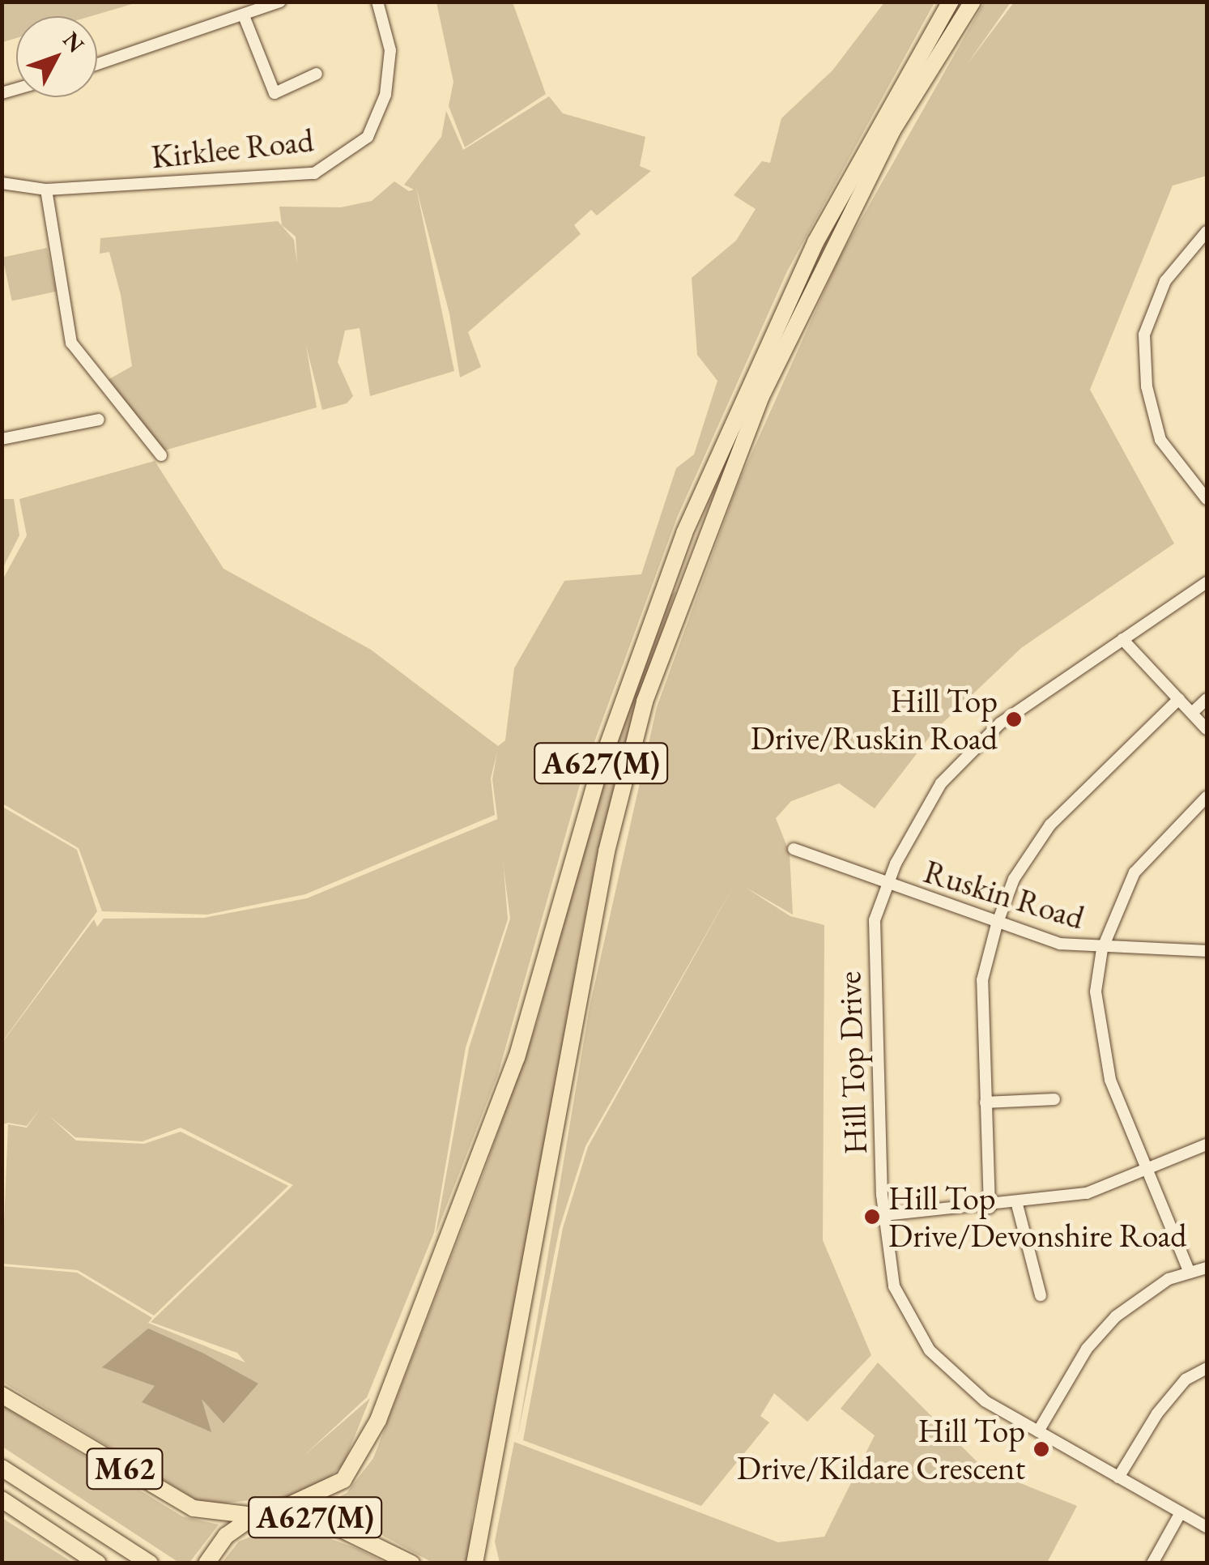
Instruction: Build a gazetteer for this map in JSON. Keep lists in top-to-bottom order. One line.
{"streets":{"highway":["A627(M)","M62"],"street":["Kirklee Road","Ruskin Road","Hill Top Drive"]},"crossings":[["A627(M)","M62"],["Ruskin Road","Hill Top Drive"]],"places":["Hill Top Drive/Ruskin Road","Hill Top Drive/Devonshire Road","Hill Top Drive/Kildare Crescent"],"north":"top right"}
